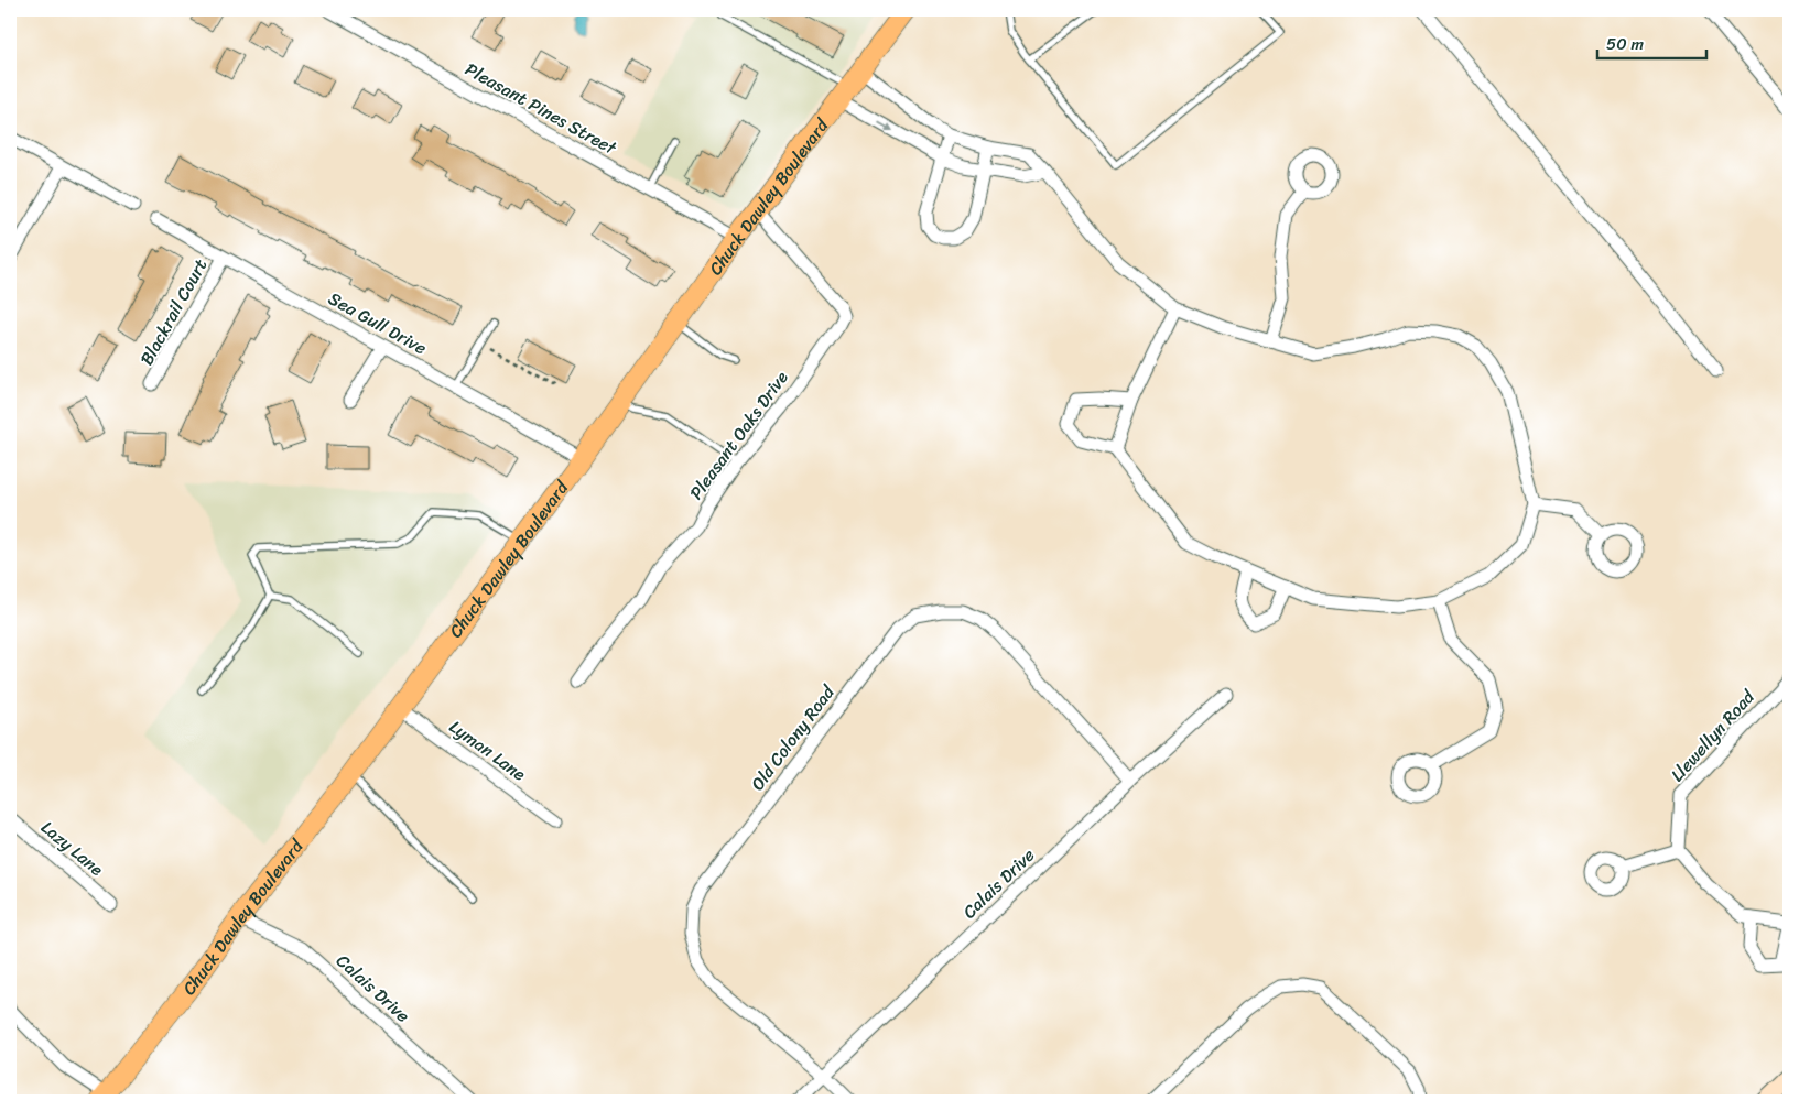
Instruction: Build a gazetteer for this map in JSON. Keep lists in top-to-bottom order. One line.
{"streets":{"main road":["Chuck Dawley Boulevard"],"street":["Pleasant Pines Street","Blackrail Court","Sea Gull Drive","Pleasant Oaks Drive","Llewellyn Road","Old Colony Road","Lyman Lane","Lazy Lane","Calais Drive"]},"crossings":[["Pleasant Pines Street","Chuck Dawley Boulevard"],["Chuck Dawley Boulevard","Sea Gull Drive"],["Chuck Dawley Boulevard","Pleasant Oaks Drive"],["Chuck Dawley Boulevard","Lyman Lane"],["Chuck Dawley Boulevard","Calais Drive"],["Blackrail Court","Sea Gull Drive"],["Old Colony Road","Calais Drive"]],"scale_bar":"50 m"}
